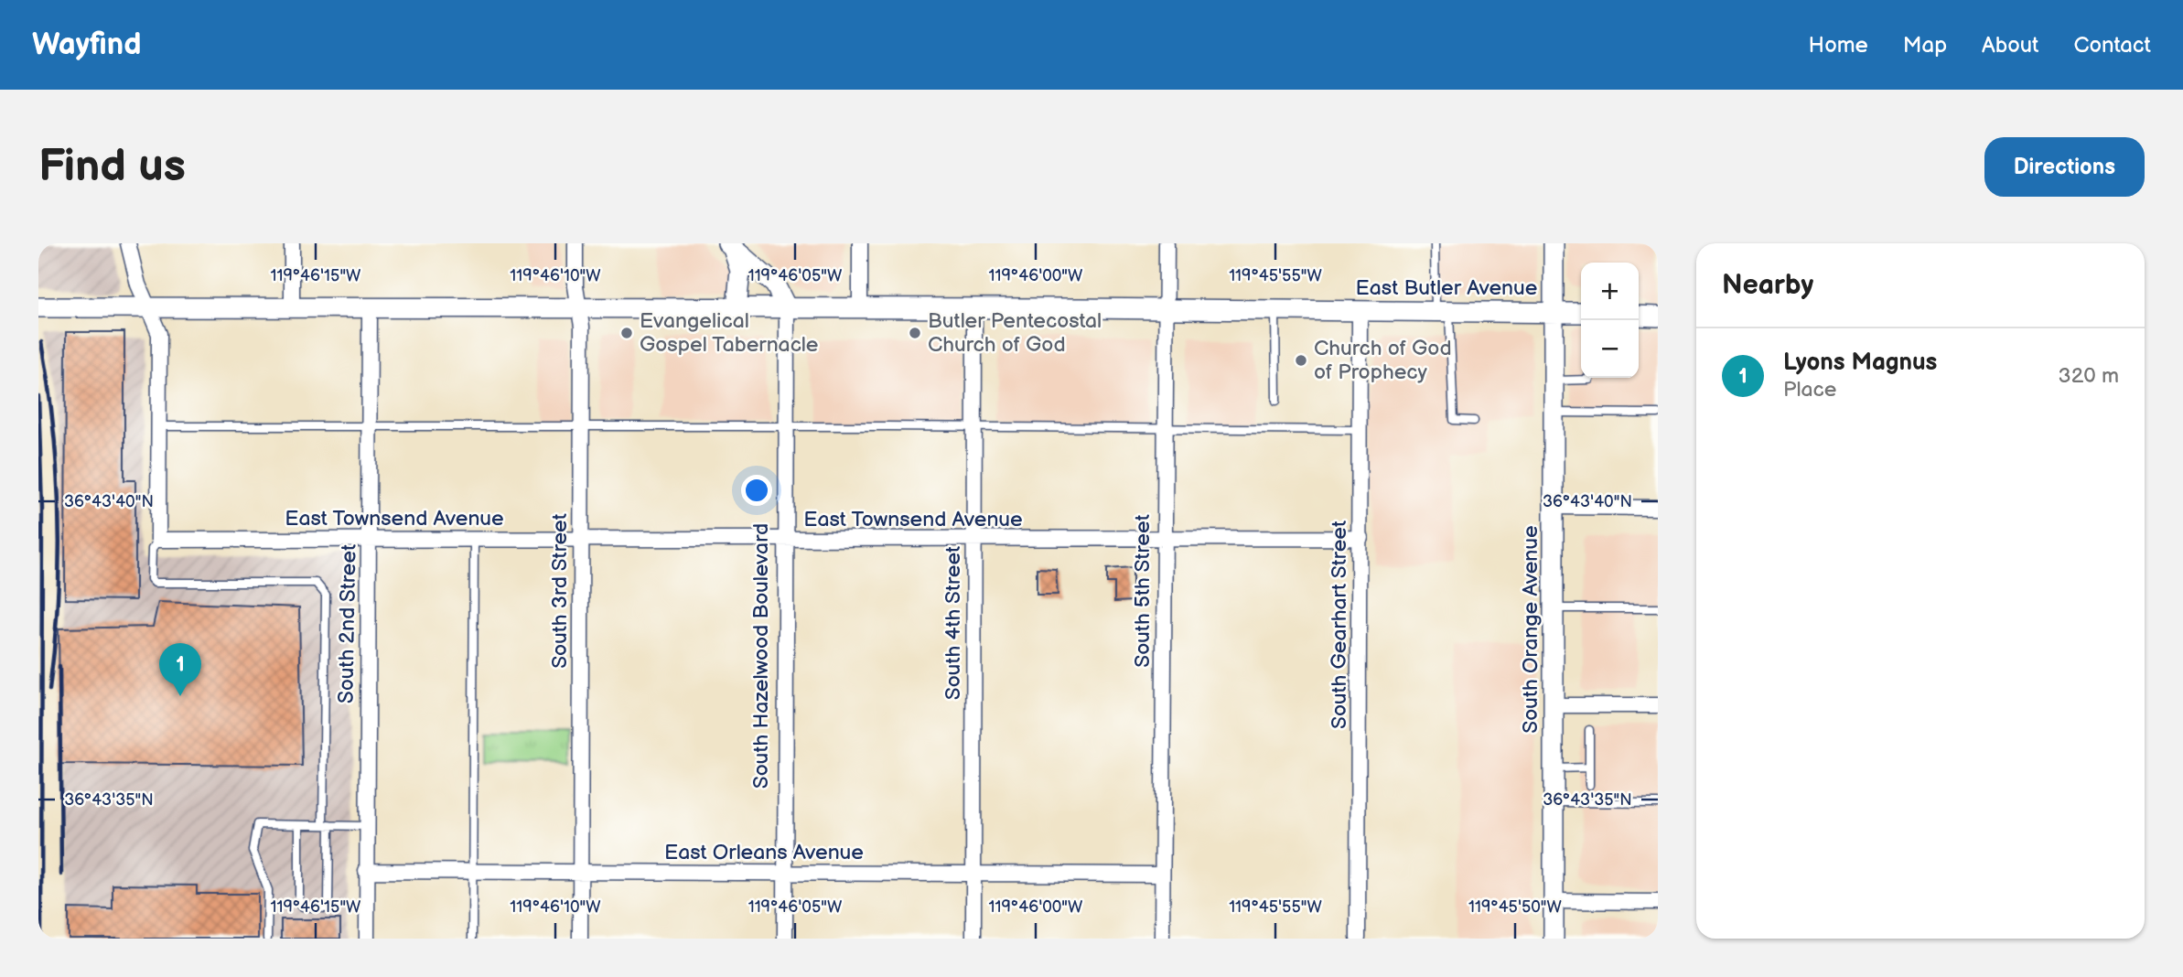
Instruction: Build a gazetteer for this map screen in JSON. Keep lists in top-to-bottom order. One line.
{"streets":{"street":["East Butler Avenue","East Townsend Avenue","South 3rd Street","South 5th Street","South 4th Street","South 2nd Street","South Gearhart Street","South Orange Avenue","South Hazelwood Boulevard","East Orleans Avenue"]},"crossings":[["East Butler Avenue","South 3rd Street"],["East Butler Avenue","South 5th Street"],["East Butler Avenue","South 4th Street"],["East Butler Avenue","South 2nd Street"],["East Butler Avenue","South Gearhart Street"],["East Butler Avenue","South Orange Avenue"],["East Butler Avenue","South Hazelwood Boulevard"],["East Townsend Avenue","South 3rd Street"],["East Townsend Avenue","South 5th Street"],["East Townsend Avenue","South 4th Street"],["East Townsend Avenue","South 2nd Street"],["East Townsend Avenue","South Gearhart Street"],["East Townsend Avenue","South Hazelwood Boulevard"],["South 3rd Street","East Orleans Avenue"],["South 5th Street","East Orleans Avenue"],["South 4th Street","East Orleans Avenue"],["South 2nd Street","East Orleans Avenue"],["South Hazelwood Boulevard","East Orleans Avenue"]],"places":["Evangelical Gospel Tabernacle","Butler Pentecostal Church of God","Church of God of Prophecy"],"page":{"header":"Wayfind","nav":["Home","Map","About","Contact"],"buttons":"Directions","title":"Find us","heading":"Nearby","map_buttons":["+","−"],"list":[{"mark":"1","name":"Lyons Magnus","note":"Place","value":"320 m"}],"pins":"1"},"coordinates":["119°46'15\"W","119°46'10\"W","119°46'05\"W","119°46'00\"W","119°45'55\"W","36°43'40\"N","36°43'35\"N","119°45'50\"W"]}
